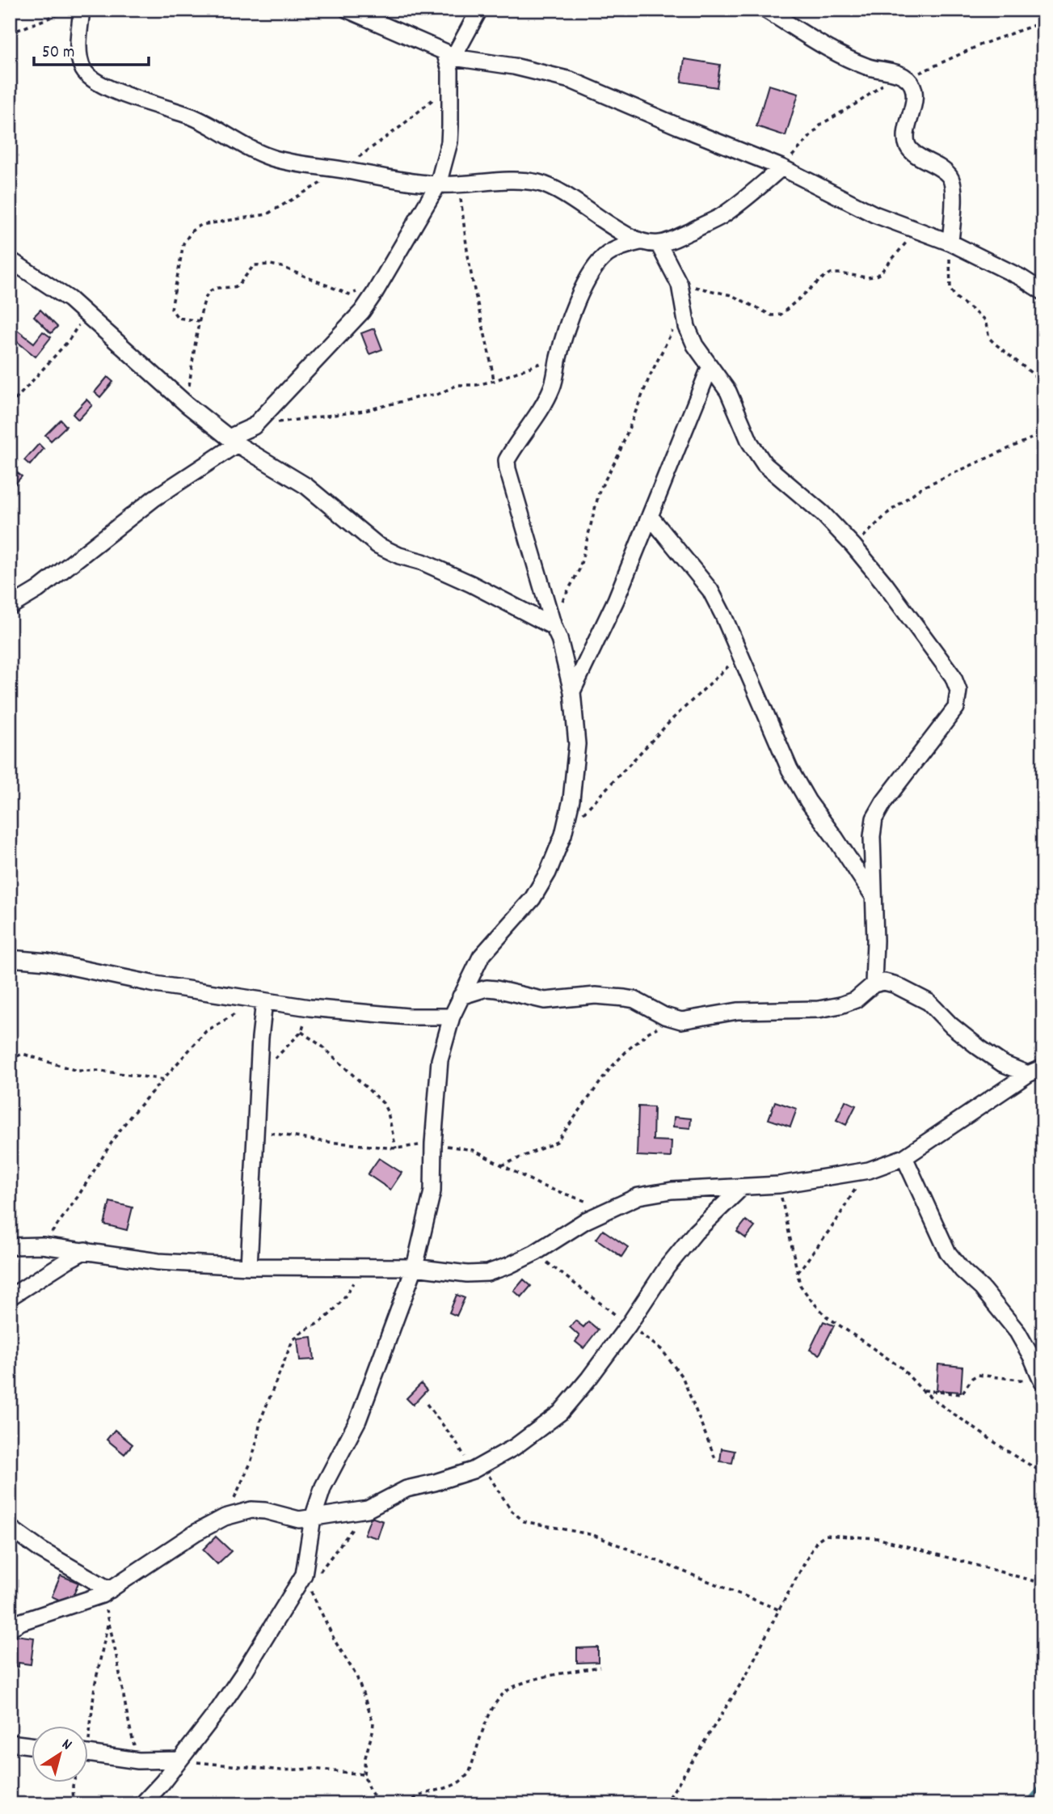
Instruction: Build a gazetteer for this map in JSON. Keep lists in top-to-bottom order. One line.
{"scale_bar":"50 m","north":"top right"}
